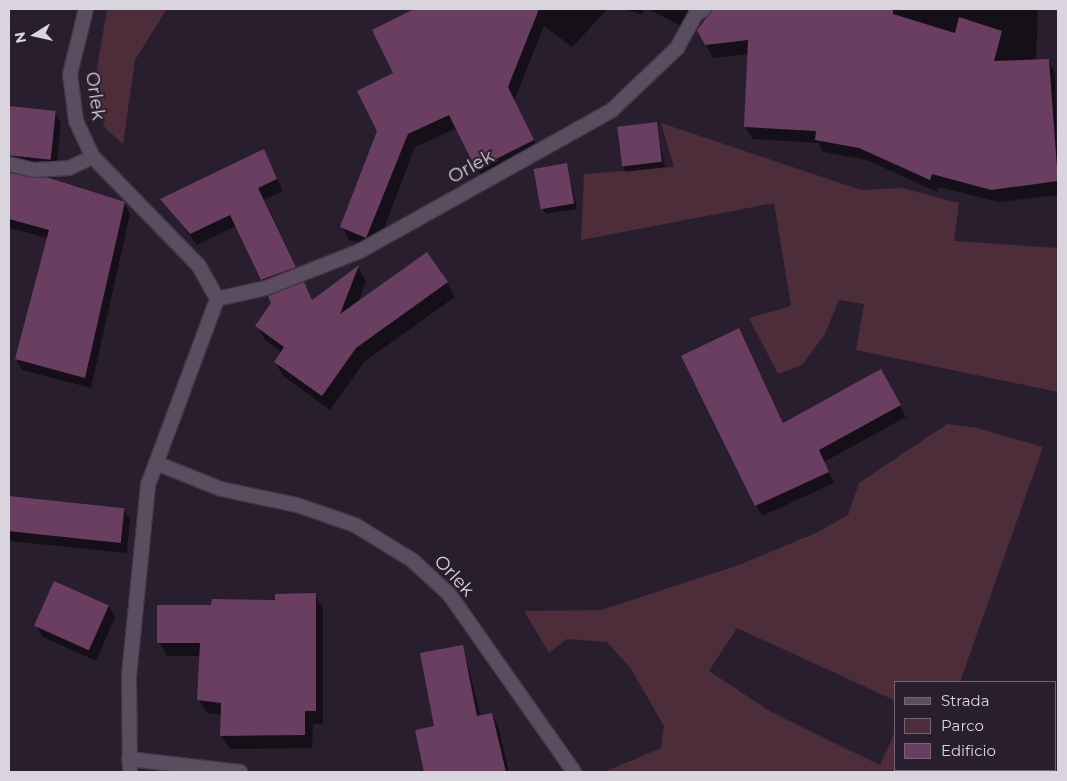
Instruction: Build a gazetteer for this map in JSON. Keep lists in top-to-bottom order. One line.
{"streets":{"street":["Orlek"]},"legend":["Strada","Parco","Edificio"],"north":"left"}
